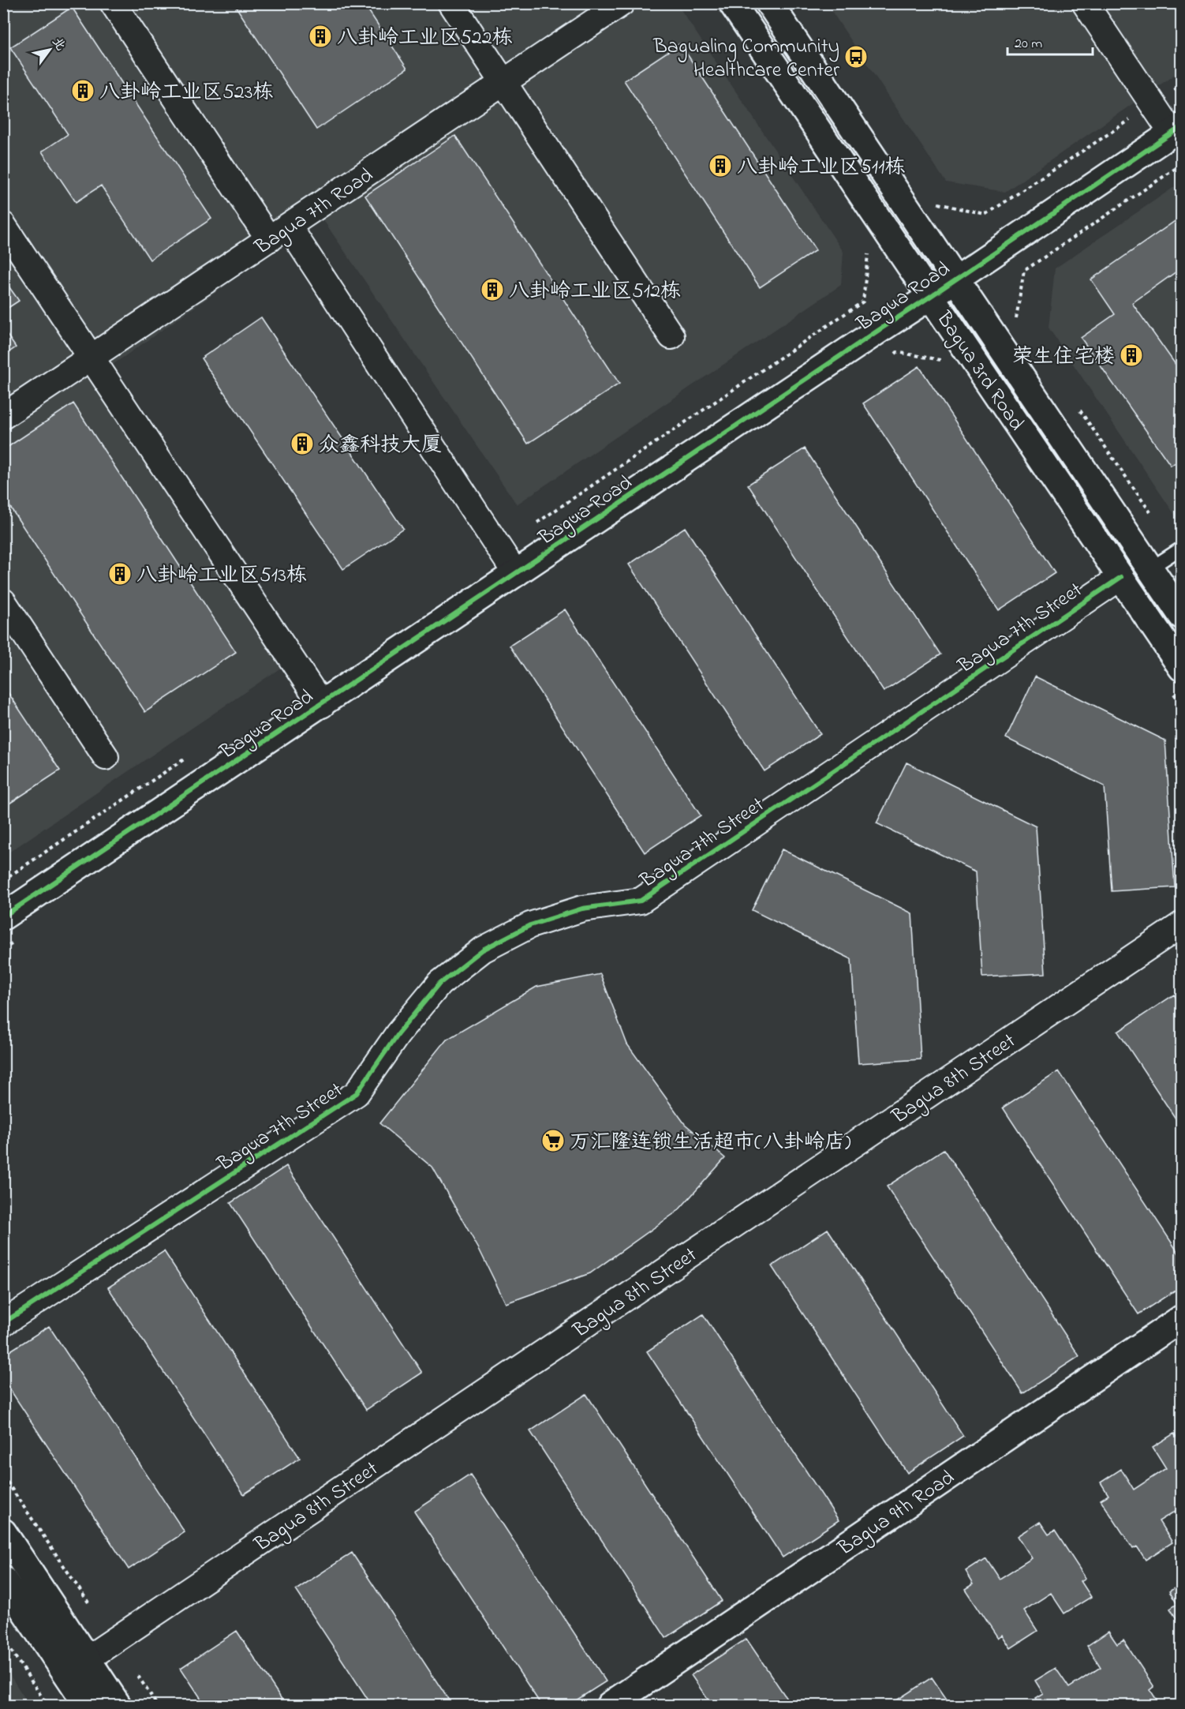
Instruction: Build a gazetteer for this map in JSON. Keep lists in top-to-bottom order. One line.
{"streets":{"street":["Bagua 7th Road","Bagua Road","Bagua 3rd Road","Bagua 7th Street","Bagua 8th Street","Bagua 9th Road"]},"crossings":[["Bagua Road","Bagua 3rd Road"],["Bagua 3rd Road","Bagua 7th Street"]],"places":{"building":["八卦岭工业区522栋","八卦岭工业区523栋","八卦岭工业区511栋","八卦岭工业区512栋","荣生住宅楼","众鑫科技大厦","八卦岭工业区513栋"],"bus stop":["Bagualing Community Healthcare Center"],"supermarket":["万汇隆连锁生活超市(八卦岭店)"]},"scale_bar":"20 m","north":"top right"}
